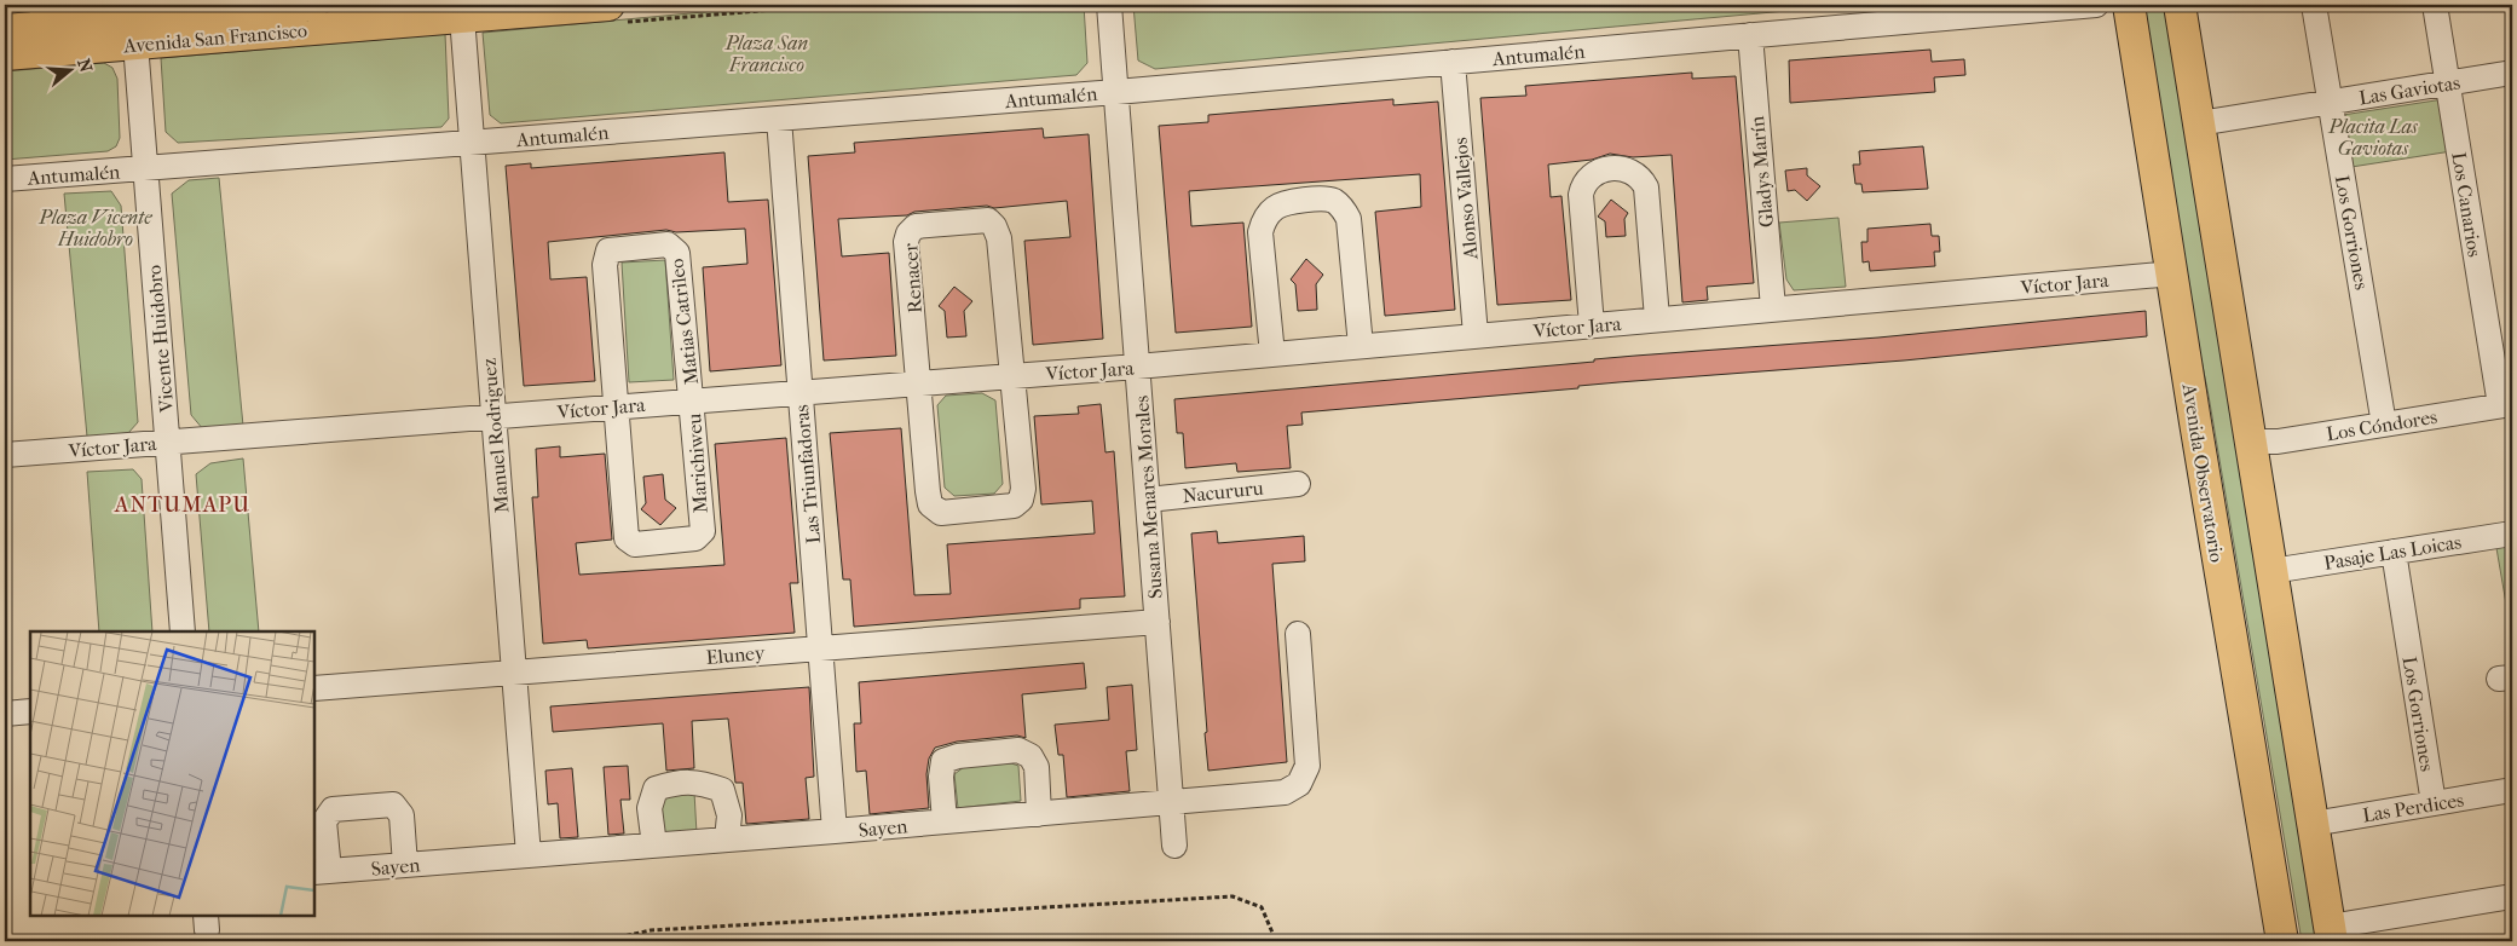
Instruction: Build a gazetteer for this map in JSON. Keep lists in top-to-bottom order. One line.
{"streets":{"main road":["Avenida San Francisco","Avenida Observatorio"],"street":["Antumalén","Las Gaviotas","Gladys Marín","Alonso Vallejos","Los Canarios","Los Gorriones","Renacer","Víctor Jara","Matias Catrileo","Vicente Huidobro","Los Cóndores","Manuel Rodriguez","Marichiweu","Las Triunfadoras","Nacururu","Susana Menares Morales","Pasaje Las Loicas","Eluney","Las Perdices","Sayen"]},"crossings":[["Avenida San Francisco","Vicente Huidobro"],["Avenida San Francisco","Manuel Rodriguez"],["Antumalén","Gladys Marín"],["Antumalén","Alonso Vallejos"],["Antumalén","Vicente Huidobro"],["Antumalén","Manuel Rodriguez"],["Antumalén","Las Triunfadoras"],["Antumalén","Susana Menares Morales"],["Las Gaviotas","Los Canarios"],["Las Gaviotas","Los Gorriones"],["Gladys Marín","Víctor Jara"],["Alonso Vallejos","Víctor Jara"],["Los Canarios","Los Cóndores"],["Los Gorriones","Los Cóndores"],["Los Gorriones","Pasaje Las Loicas"],["Los Gorriones","Las Perdices"],["Renacer","Víctor Jara"],["Víctor Jara","Matias Catrileo"],["Víctor Jara","Vicente Huidobro"],["Víctor Jara","Manuel Rodriguez"],["Víctor Jara","Marichiweu"],["Víctor Jara","Avenida Observatorio"],["Víctor Jara","Las Triunfadoras"],["Víctor Jara","Susana Menares Morales"],["Matias Catrileo","Marichiweu"],["Manuel Rodriguez","Eluney"],["Manuel Rodriguez","Sayen"],["Las Triunfadoras","Eluney"],["Las Triunfadoras","Sayen"],["Nacururu","Susana Menares Morales"],["Susana Menares Morales","Eluney"],["Susana Menares Morales","Sayen"]],"districts":["ANTUMAPU"],"parks":["Plaza San Francisco","Placita Las Gaviotas","Plaza Vicente Huidobro"],"north":"right"}
